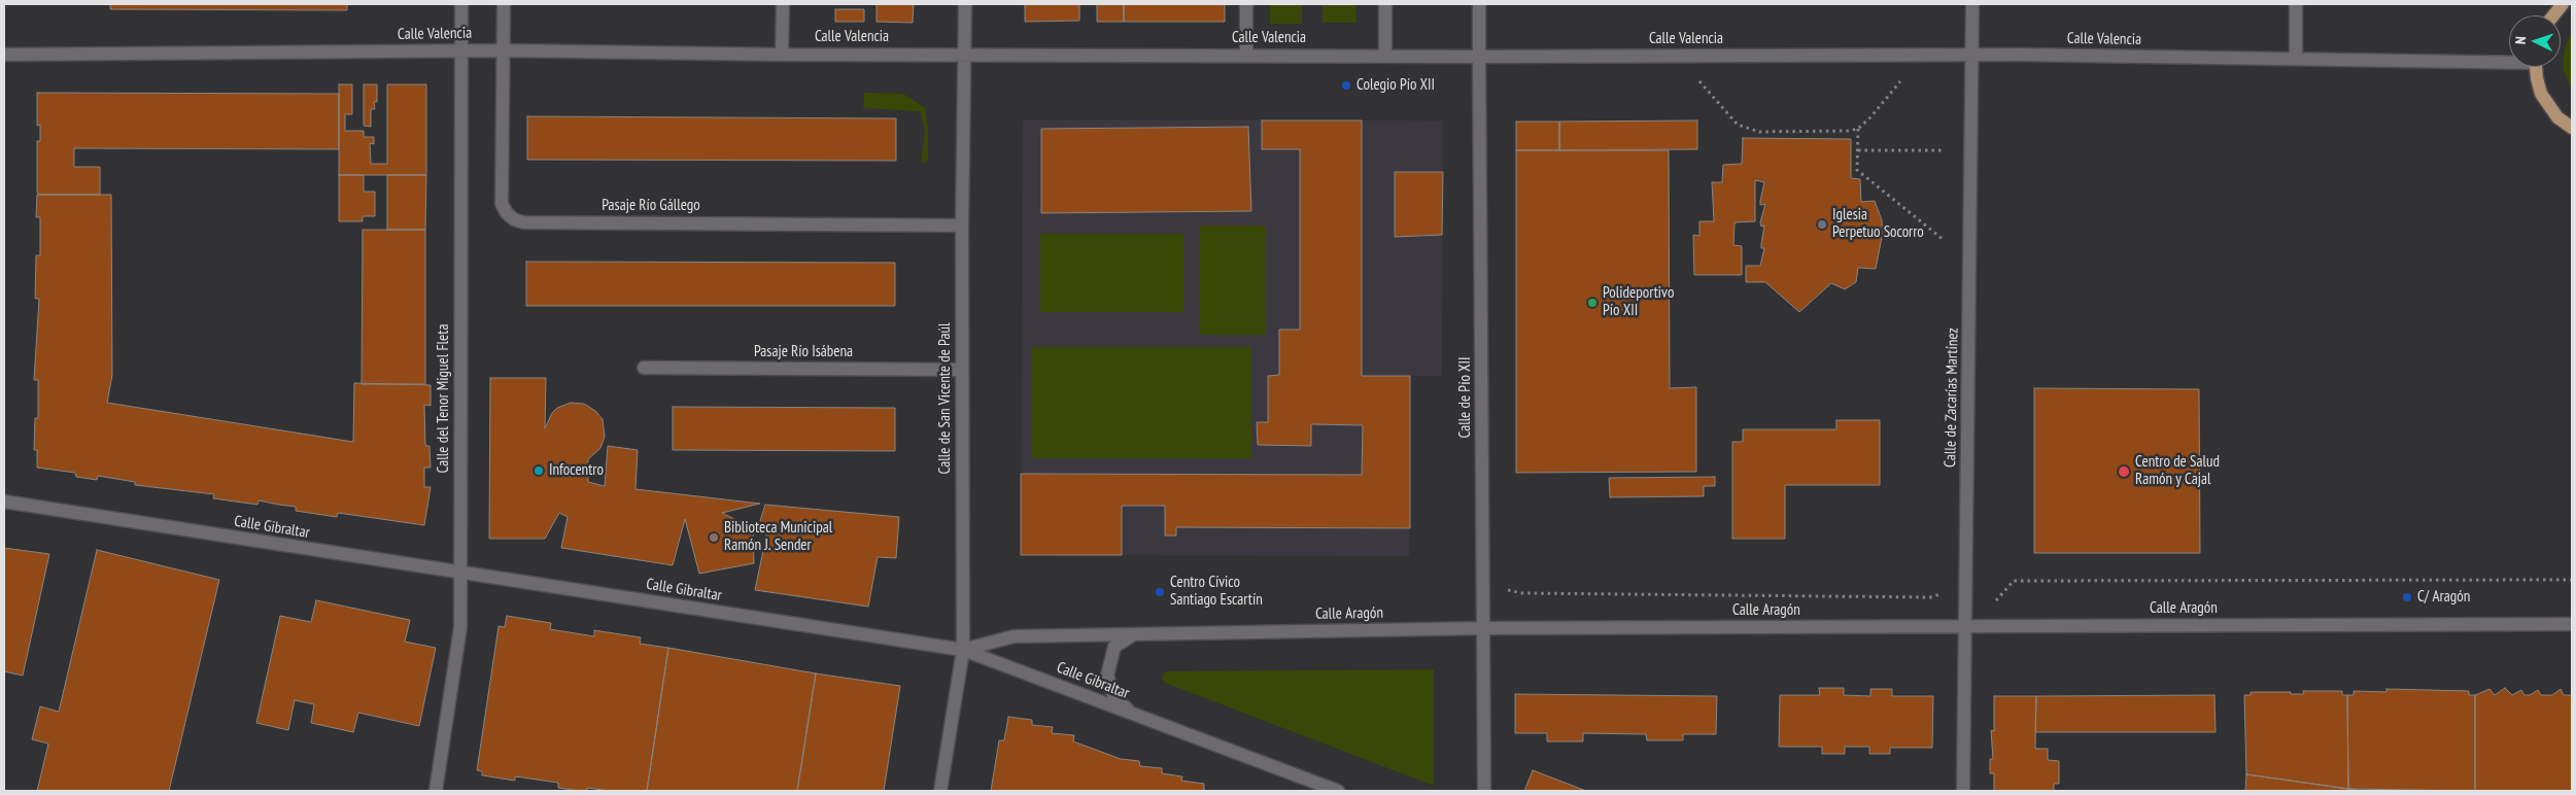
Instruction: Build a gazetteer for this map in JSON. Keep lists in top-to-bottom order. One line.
{"streets":{"street":["Calle Valencia","Pasaje Río Gállego","Pasaje Río Isábena","Calle de Pío XII","Calle de Zacarías Martínez","Calle del Tenor Miguel Fleta","Calle de San Vicente de Paúl","Calle Gibraltar","Calle Aragón"]},"crossings":[["Calle Valencia","Pasaje Río Gállego"],["Calle Valencia","Calle de Pío XII"],["Calle Valencia","Calle de Zacarías Martínez"],["Calle Valencia","Calle del Tenor Miguel Fleta"],["Calle Valencia","Calle de San Vicente de Paúl"],["Pasaje Río Gállego","Calle de San Vicente de Paúl"],["Pasaje Río Isábena","Calle de San Vicente de Paúl"],["Calle de Pío XII","Calle Aragón"],["Calle de Zacarías Martínez","Calle Aragón"],["Calle del Tenor Miguel Fleta","Calle Gibraltar"],["Calle de San Vicente de Paúl","Calle Gibraltar"],["Calle de San Vicente de Paúl","Calle Aragón"],["Calle Gibraltar","Calle Aragón"]],"places":["Colegio Pío XII","Iglesia Perpetuo Socorro","Polideportivo Pío XII","Infocentro","Centro de Salud Ramón y Cajal","Biblioteca Municipal Ramón J. Sender","Centro Cívico Santiago Escartín","C/ Aragón"],"north":"left"}
